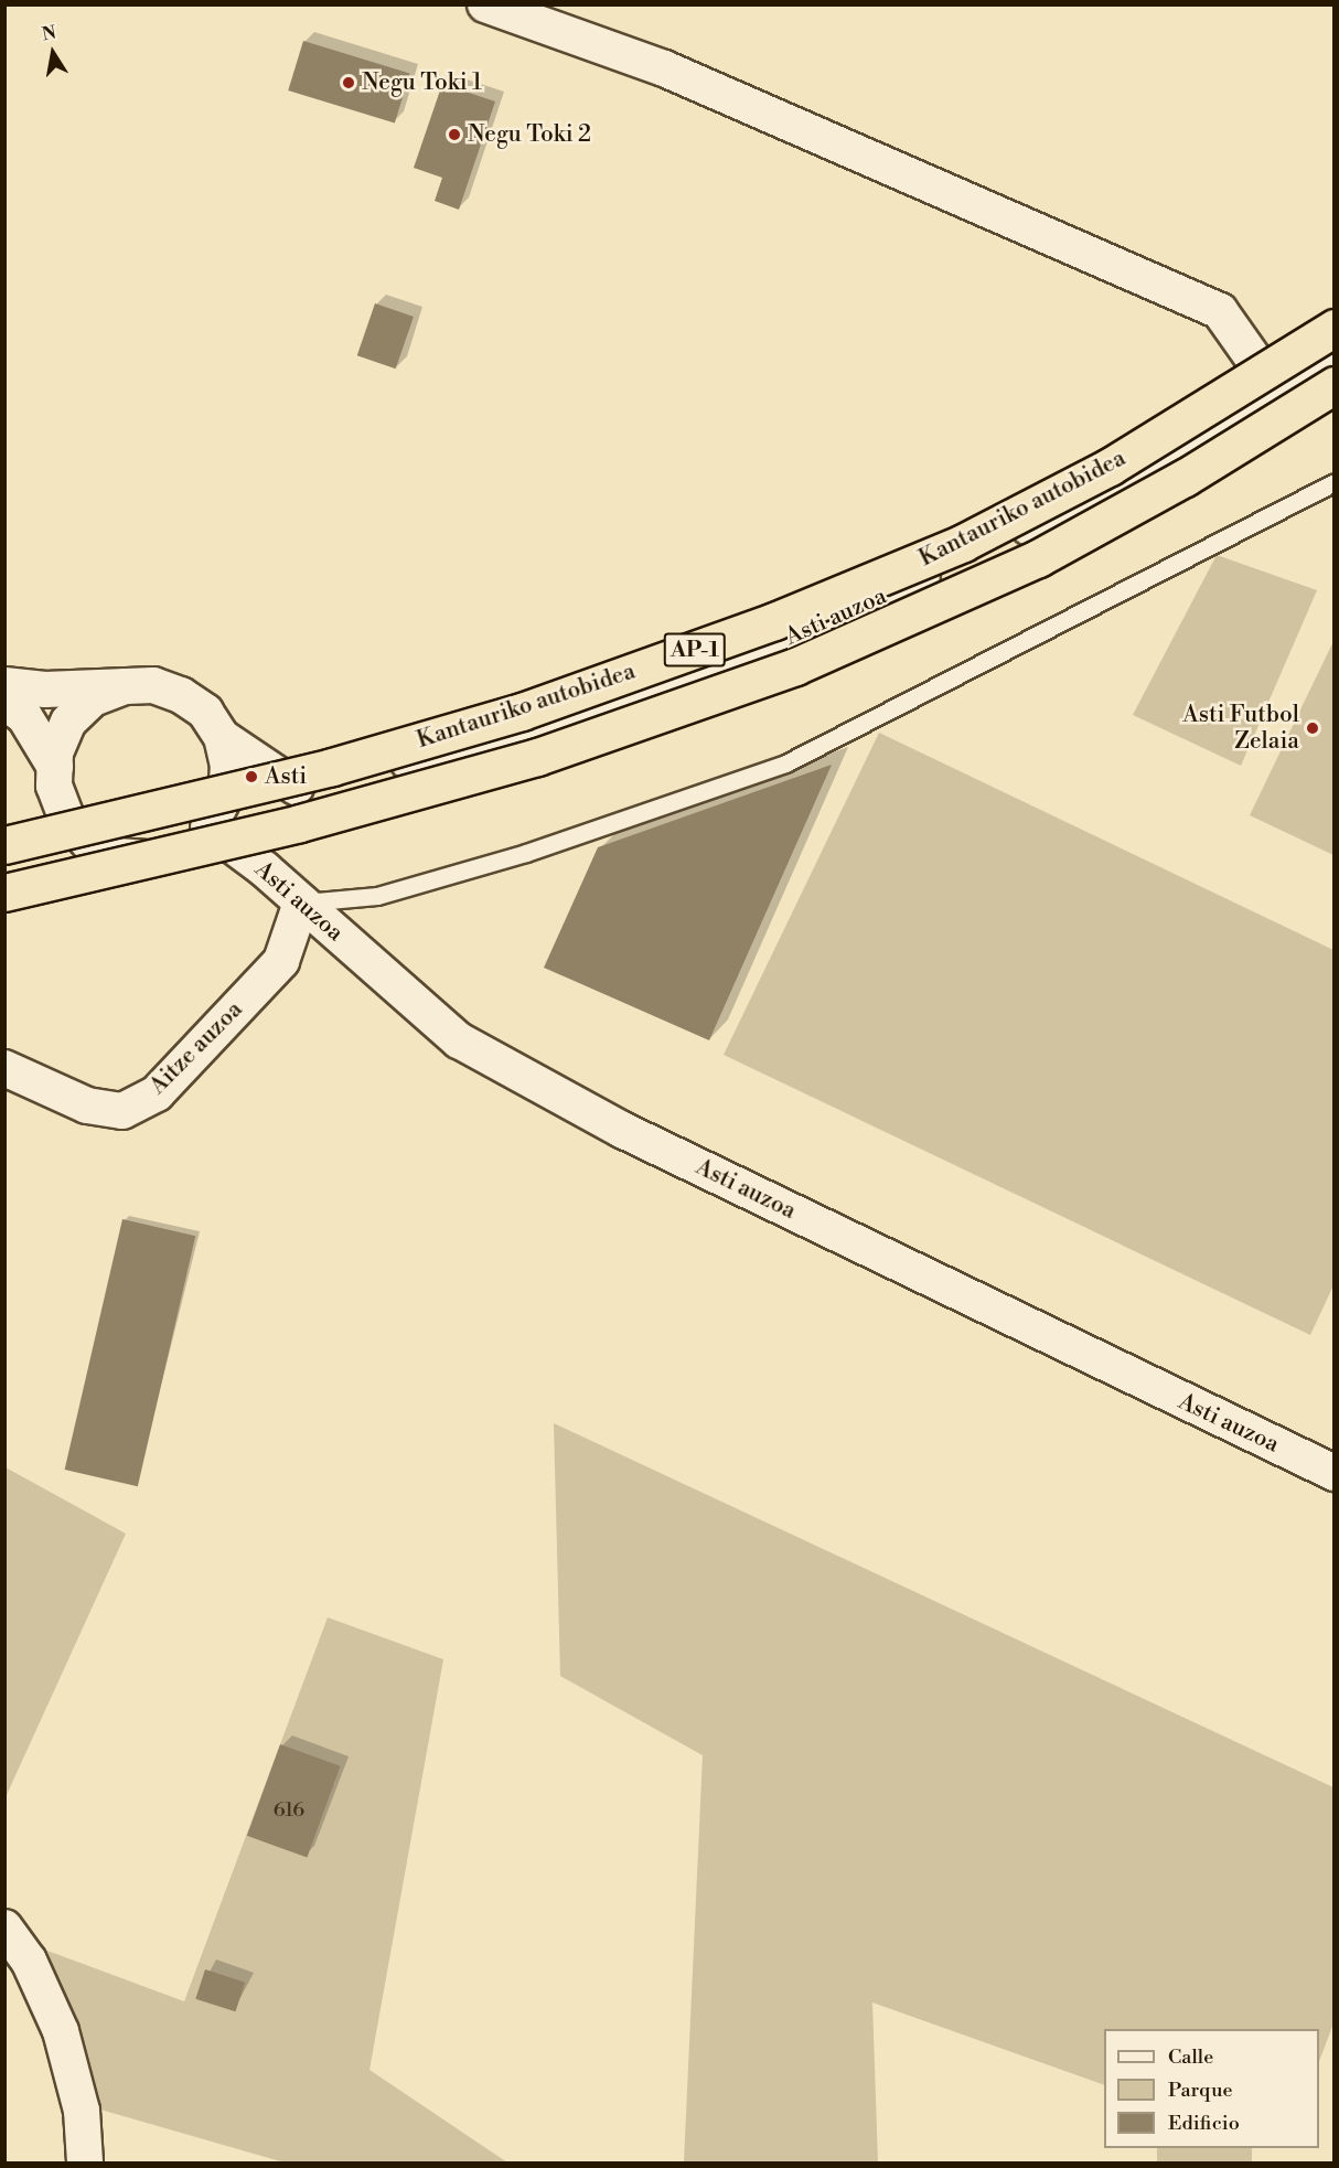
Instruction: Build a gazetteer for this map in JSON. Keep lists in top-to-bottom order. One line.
{"streets":{"highway":["Kantauriko autobidea","AP-1"],"street":["Asti auzoa","Aitze auzoa"]},"crossings":[["Asti auzoa","Aitze auzoa"]],"places":["Negu Toki 1","Negu Toki 2","Asti Futbol Zelaia","Asti"],"house_numbers":["616"],"legend":["Calle","Parque","Edificio"],"north":"top"}
